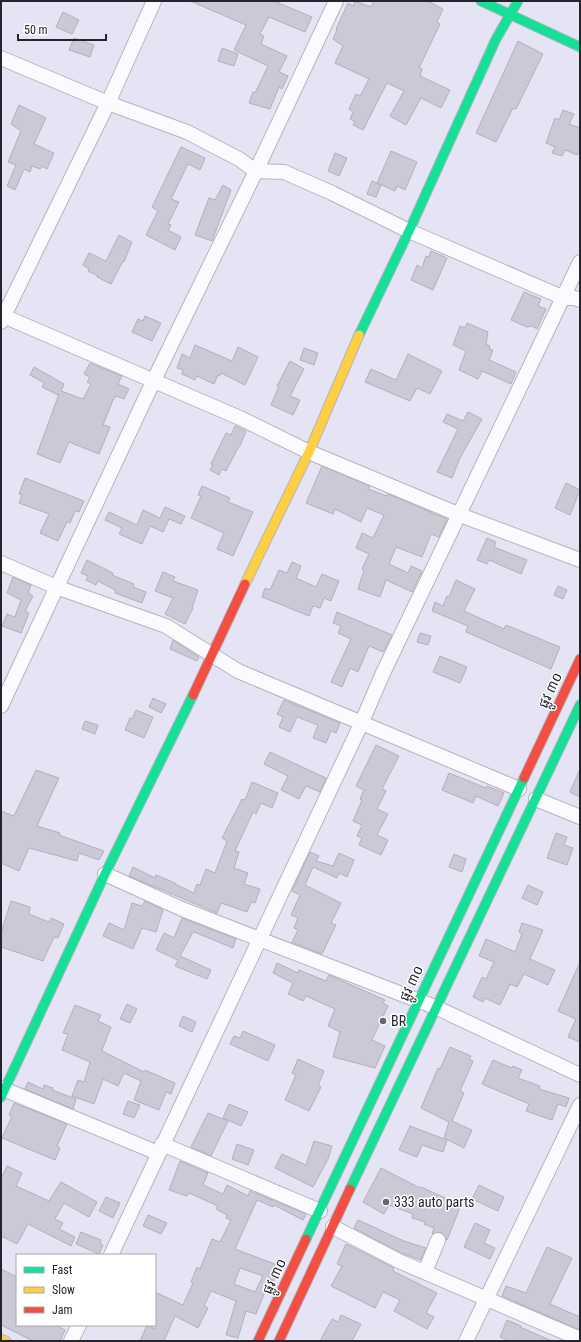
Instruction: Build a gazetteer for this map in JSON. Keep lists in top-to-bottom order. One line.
{"streets":{"street":["ផ្លូវ ៣០"]},"places":["BR","333 auto parts"],"legend":["Fast","Slow","Jam"],"scale_bar":"50 m"}
